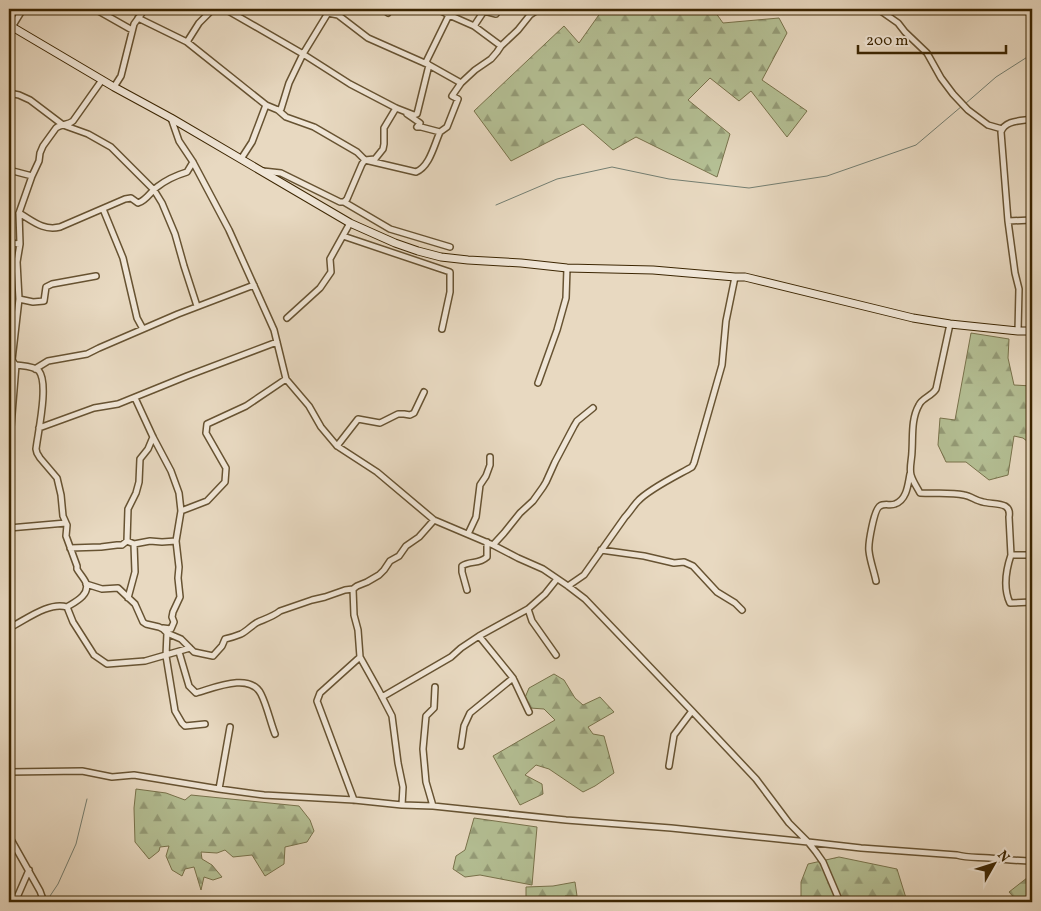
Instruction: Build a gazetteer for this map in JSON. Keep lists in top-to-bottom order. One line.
{"scale_bar":"200 m","north":"top right"}
